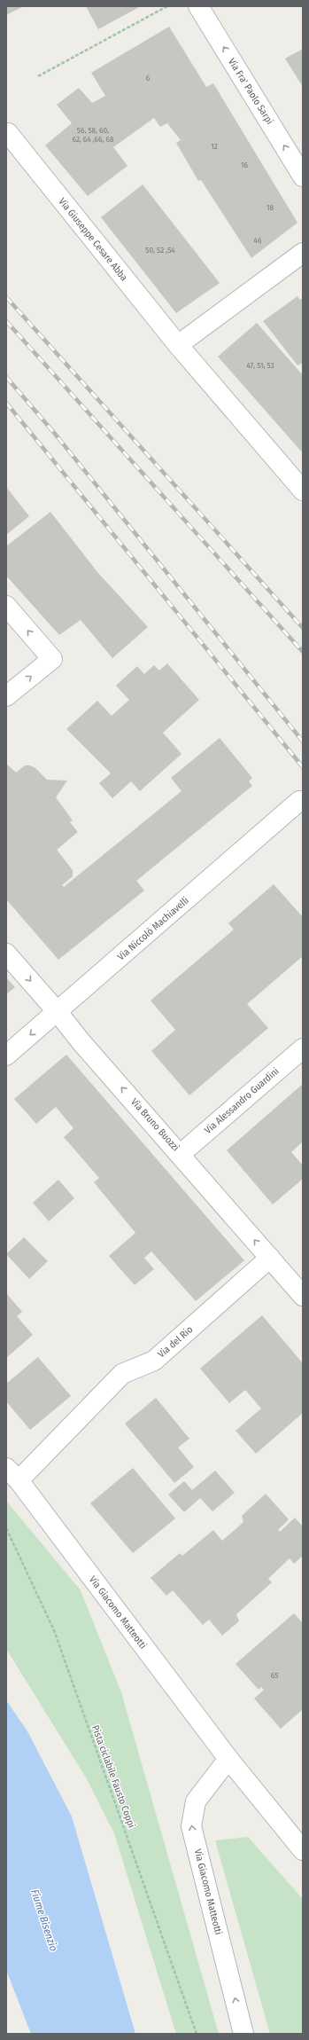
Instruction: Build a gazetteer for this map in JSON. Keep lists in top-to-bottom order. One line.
{"streets":{"street":["Via Fra' Paolo Sarpi","Via Giuseppe Cesare Abba","Via Niccolò Machiavelli","Via Alessandro Guardini","Via Bruno Buozzi","Via del Rio","Via Giacomo Matteotti"],"path":["Pista ciclabile Fausto Coppi"]},"crossings":[["Via Niccolò Machiavelli","Via Bruno Buozzi"],["Via Alessandro Guardini","Via Bruno Buozzi"],["Via Bruno Buozzi","Via del Rio"],["Via del Rio","Via Giacomo Matteotti"]],"one_way":["Via Fra' Paolo Sarpi","Via Giacomo Matteotti"],"water":["Fiume Bisenzio"],"house_numbers":["6","56, 58, 60, 62, 64 ,66, 68","12","16","18","46","50, 52 ,54","47, 51, 53","65"]}
